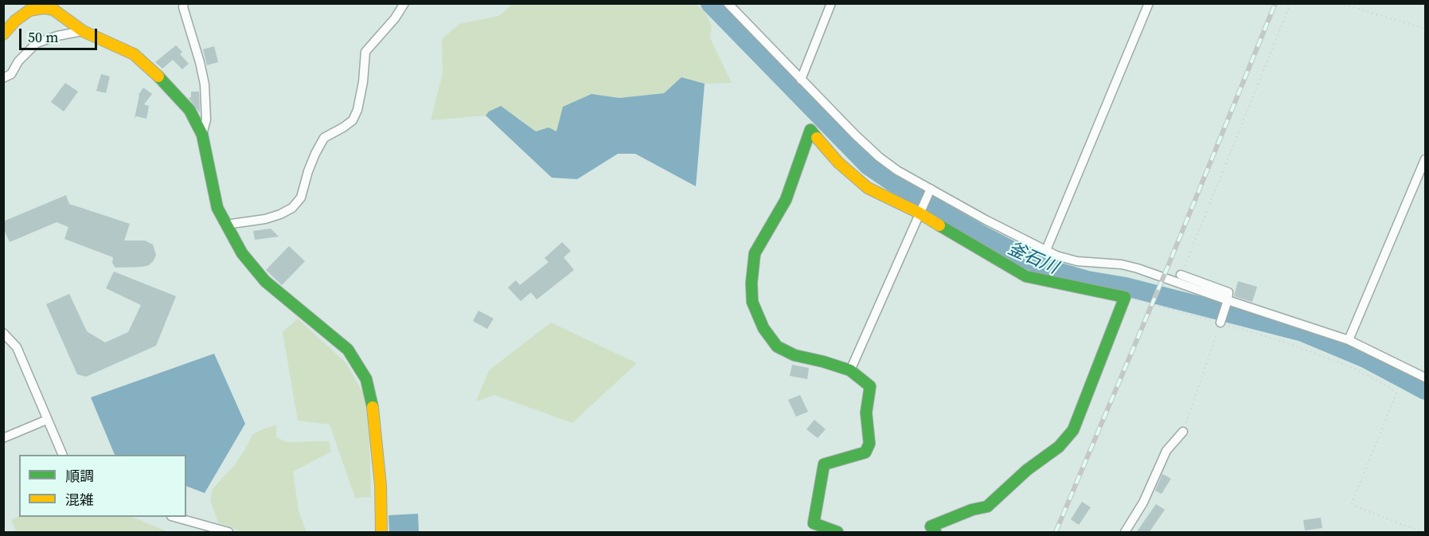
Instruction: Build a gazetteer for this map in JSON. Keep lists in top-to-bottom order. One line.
{"water":["釜石川"],"legend":["順調","混雑"],"scale_bar":"50 m"}
